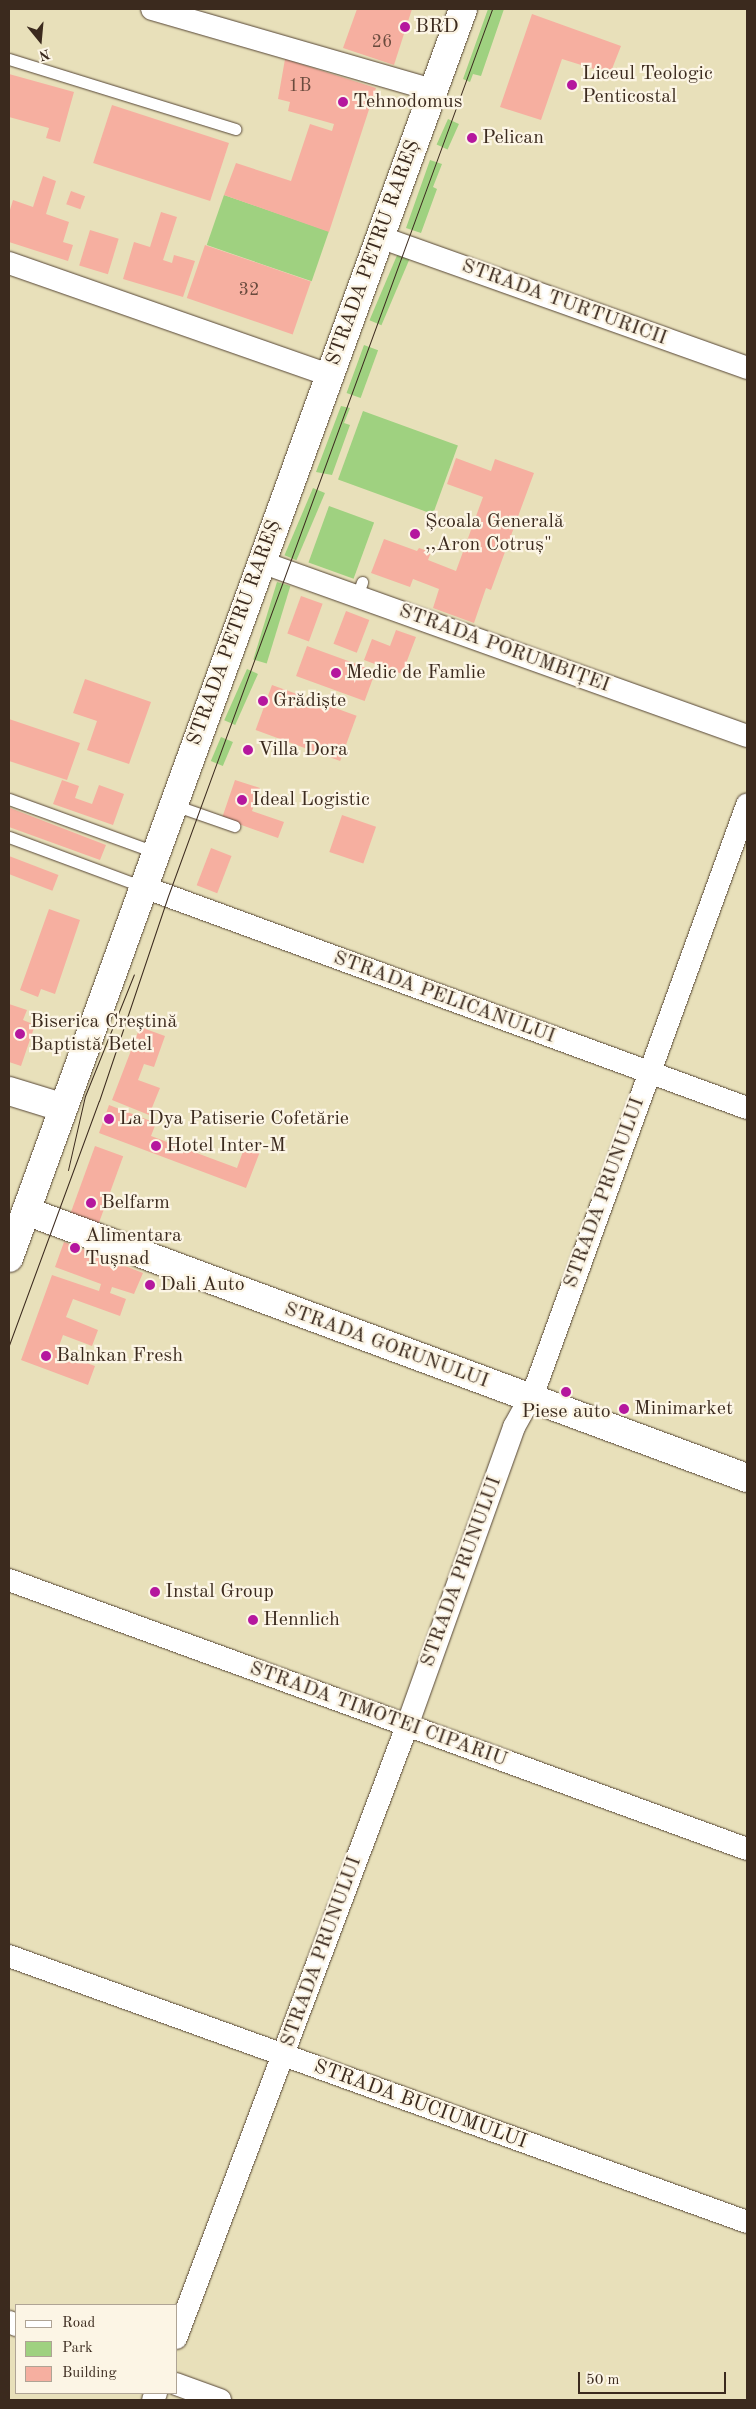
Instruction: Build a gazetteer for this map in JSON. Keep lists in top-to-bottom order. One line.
{"streets":{"main road":["STRADA PETRU RAREȘ","STRADA GORUNULUI"],"street":["STRADA TURTURICII","STRADA PORUMBIȚEI","STRADA PELICANULUI","STRADA PRUNULUI","STRADA TIMOTEI CIPARIU","STRADA BUCIUMULUI"]},"crossings":[["STRADA PETRU RAREȘ","STRADA TURTURICII"],["STRADA PETRU RAREȘ","STRADA PORUMBIȚEI"],["STRADA PETRU RAREȘ","STRADA PELICANULUI"],["STRADA PETRU RAREȘ","STRADA GORUNULUI"],["STRADA PELICANULUI","STRADA PRUNULUI"],["STRADA PRUNULUI","STRADA GORUNULUI"],["STRADA PRUNULUI","STRADA TIMOTEI CIPARIU"],["STRADA PRUNULUI","STRADA BUCIUMULUI"]],"places":["BRD","Liceul Teologic Penticostal","Tehnodomus","Pelican","Școala Generală ,,Aron Cotruș\"","Medic de Famlie","Grădiște","Villa Dora","Ideal Logistic","Biserica Creștină Baptistă Betel","La Dya Patiserie Cofetărie","Hotel Inter-M","Belfarm","Alimentara Tușnad","Dali Auto","Balnkan Fresh","Piese auto","Minimarket","Instal Group","Hennlich"],"house_numbers":["26","1B","32"],"legend":["Road","Park","Building"],"scale_bar":"50 m","north":"bottom"}
